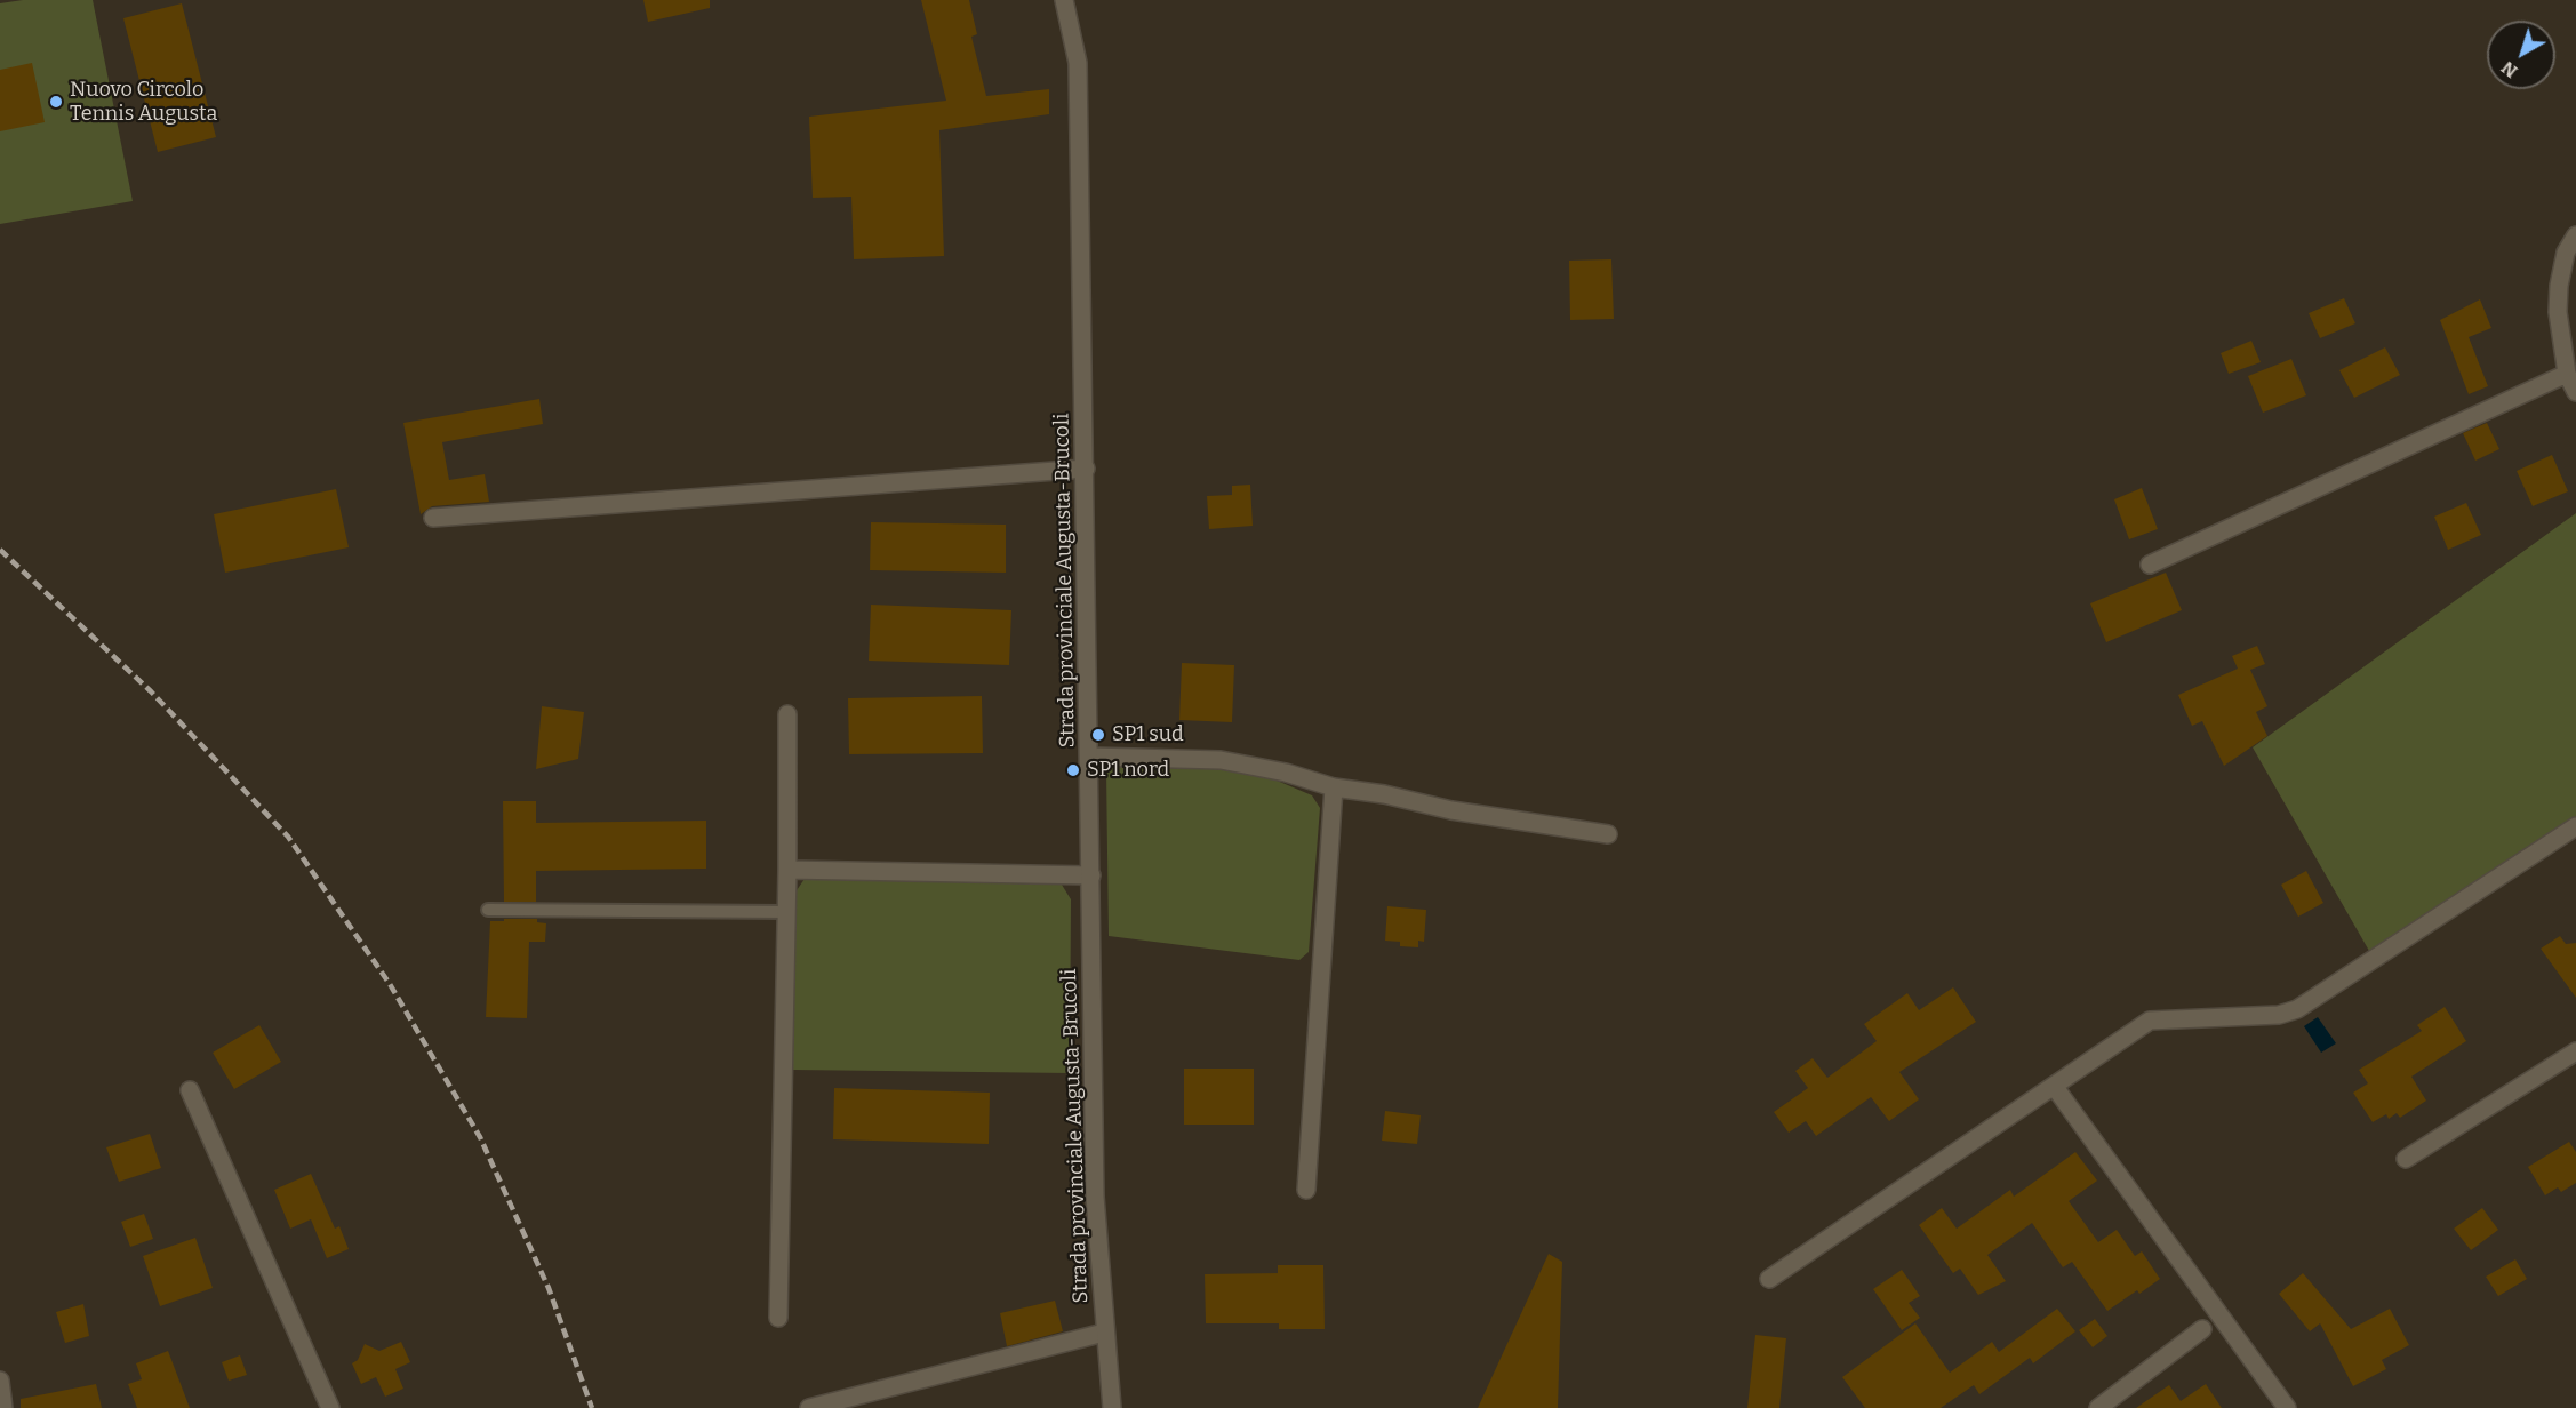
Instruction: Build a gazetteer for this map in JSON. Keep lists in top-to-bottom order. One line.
{"streets":{"street":["Strada provinciale Augusta-Brucoli"]},"places":["Nuovo Circolo Tennis Augusta","SP1 sud","SP1 nord"],"north":"bottom left"}
